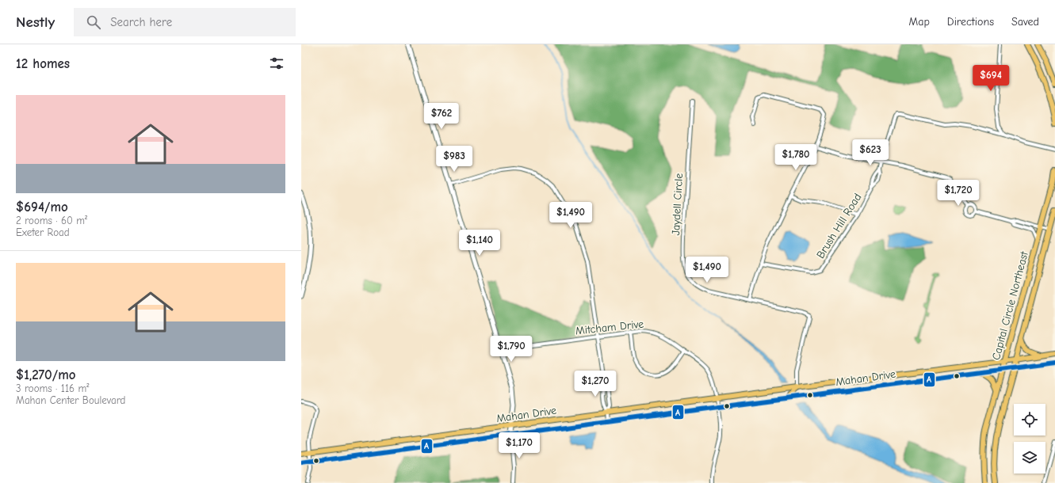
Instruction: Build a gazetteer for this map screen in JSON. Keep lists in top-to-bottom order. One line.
{"streets":{"main road":["Capital Circle Northeast","Mahan Drive"],"street":["Jaydell Circle","Brush Hill Road","Mitcham Drive"]},"crossings":[["Jaydell Circle","Mahan Drive"],["Capital Circle Northeast","Mahan Drive"],["Mitcham Drive","Mahan Drive"]],"lines":["transit line A"],"page":{"header":"Nestly","search":"Search here","nav":["Map","Directions","Saved"],"heading":"12 homes","price":["$694","$762","$623","$1,780","$983","$1,720","$1,490","$1,140","$1,490","$1,790","$1,270","$1,170"],"list":[{"name":"$694/mo","note":"2 rooms · 60 m² · Exeter Road"},{"name":"$1,270/mo","note":"3 rooms · 116 m² · Mahan Center Boulevard"}]}}
